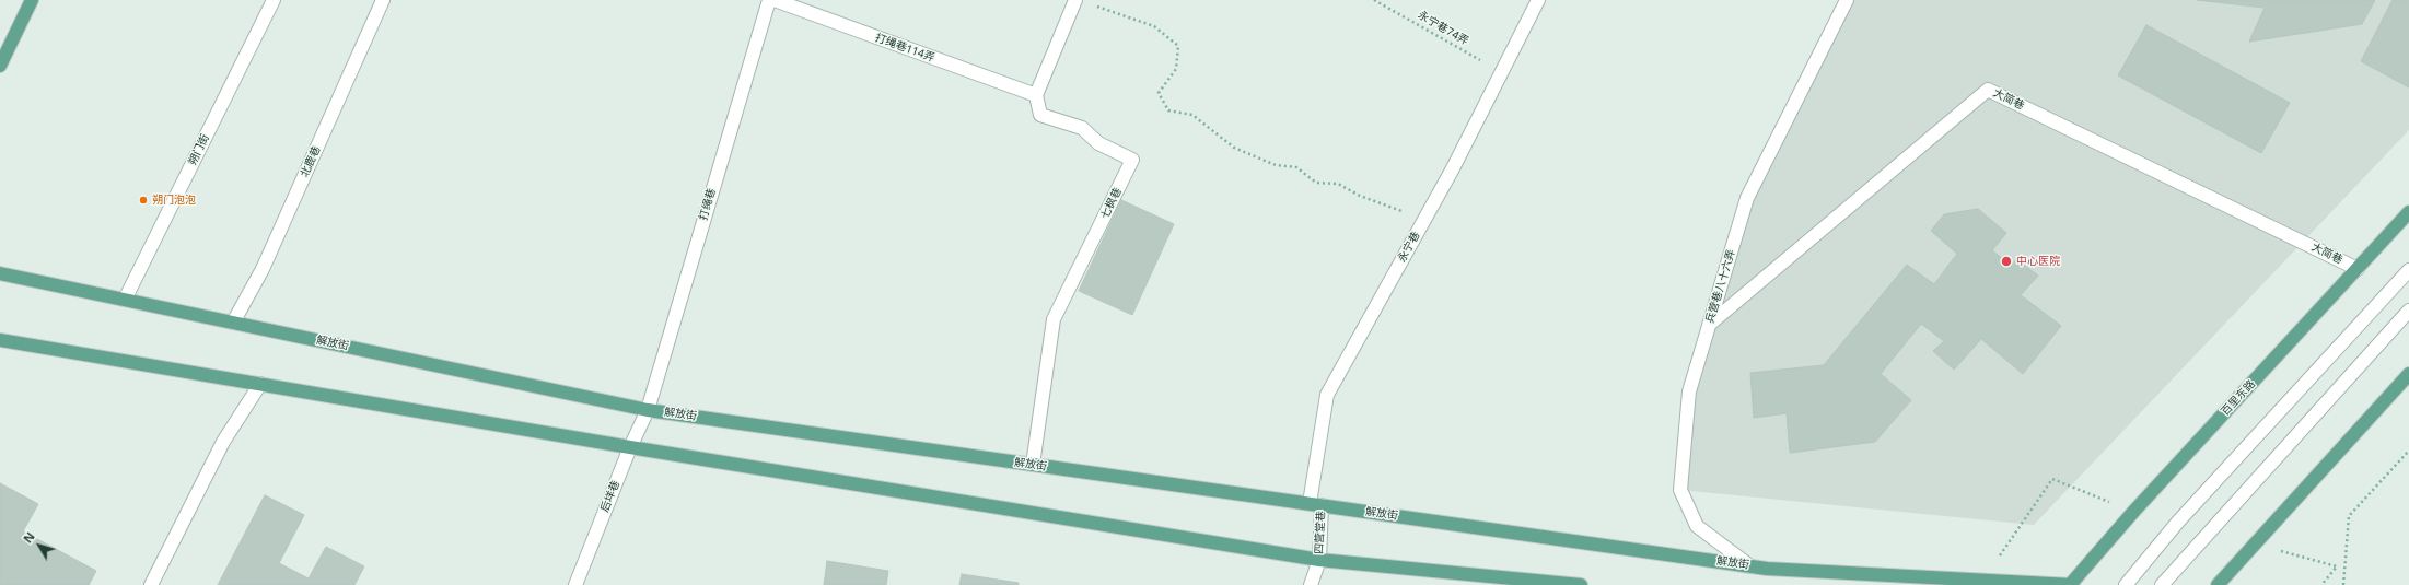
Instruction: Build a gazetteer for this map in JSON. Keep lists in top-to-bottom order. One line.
{"streets":{"main road":["解放街","百里东路"],"street":["打绳巷114弄","大简巷","朔门街","北鹿巷","七枫巷","打绳巷","永宁巷","兵营巷八十六弄","后垟巷","四营堂巷"],"path":["永宁巷74弄"]},"crossings":[["永宁巷74弄","永宁巷"],["打绳巷114弄","七枫巷"],["大简巷","兵营巷八十六弄"],["大简巷","百里东路"],["朔门街","解放街"],["北鹿巷","解放街"],["七枫巷","解放街"],["打绳巷","解放街"],["打绳巷","后垟巷"],["永宁巷","解放街"],["永宁巷","四营堂巷"],["兵营巷八十六弄","解放街"],["解放街","百里东路"],["解放街","后垟巷"],["解放街","四营堂巷"]],"places":["朔门泡泡","中心医院"],"north":"top left"}
